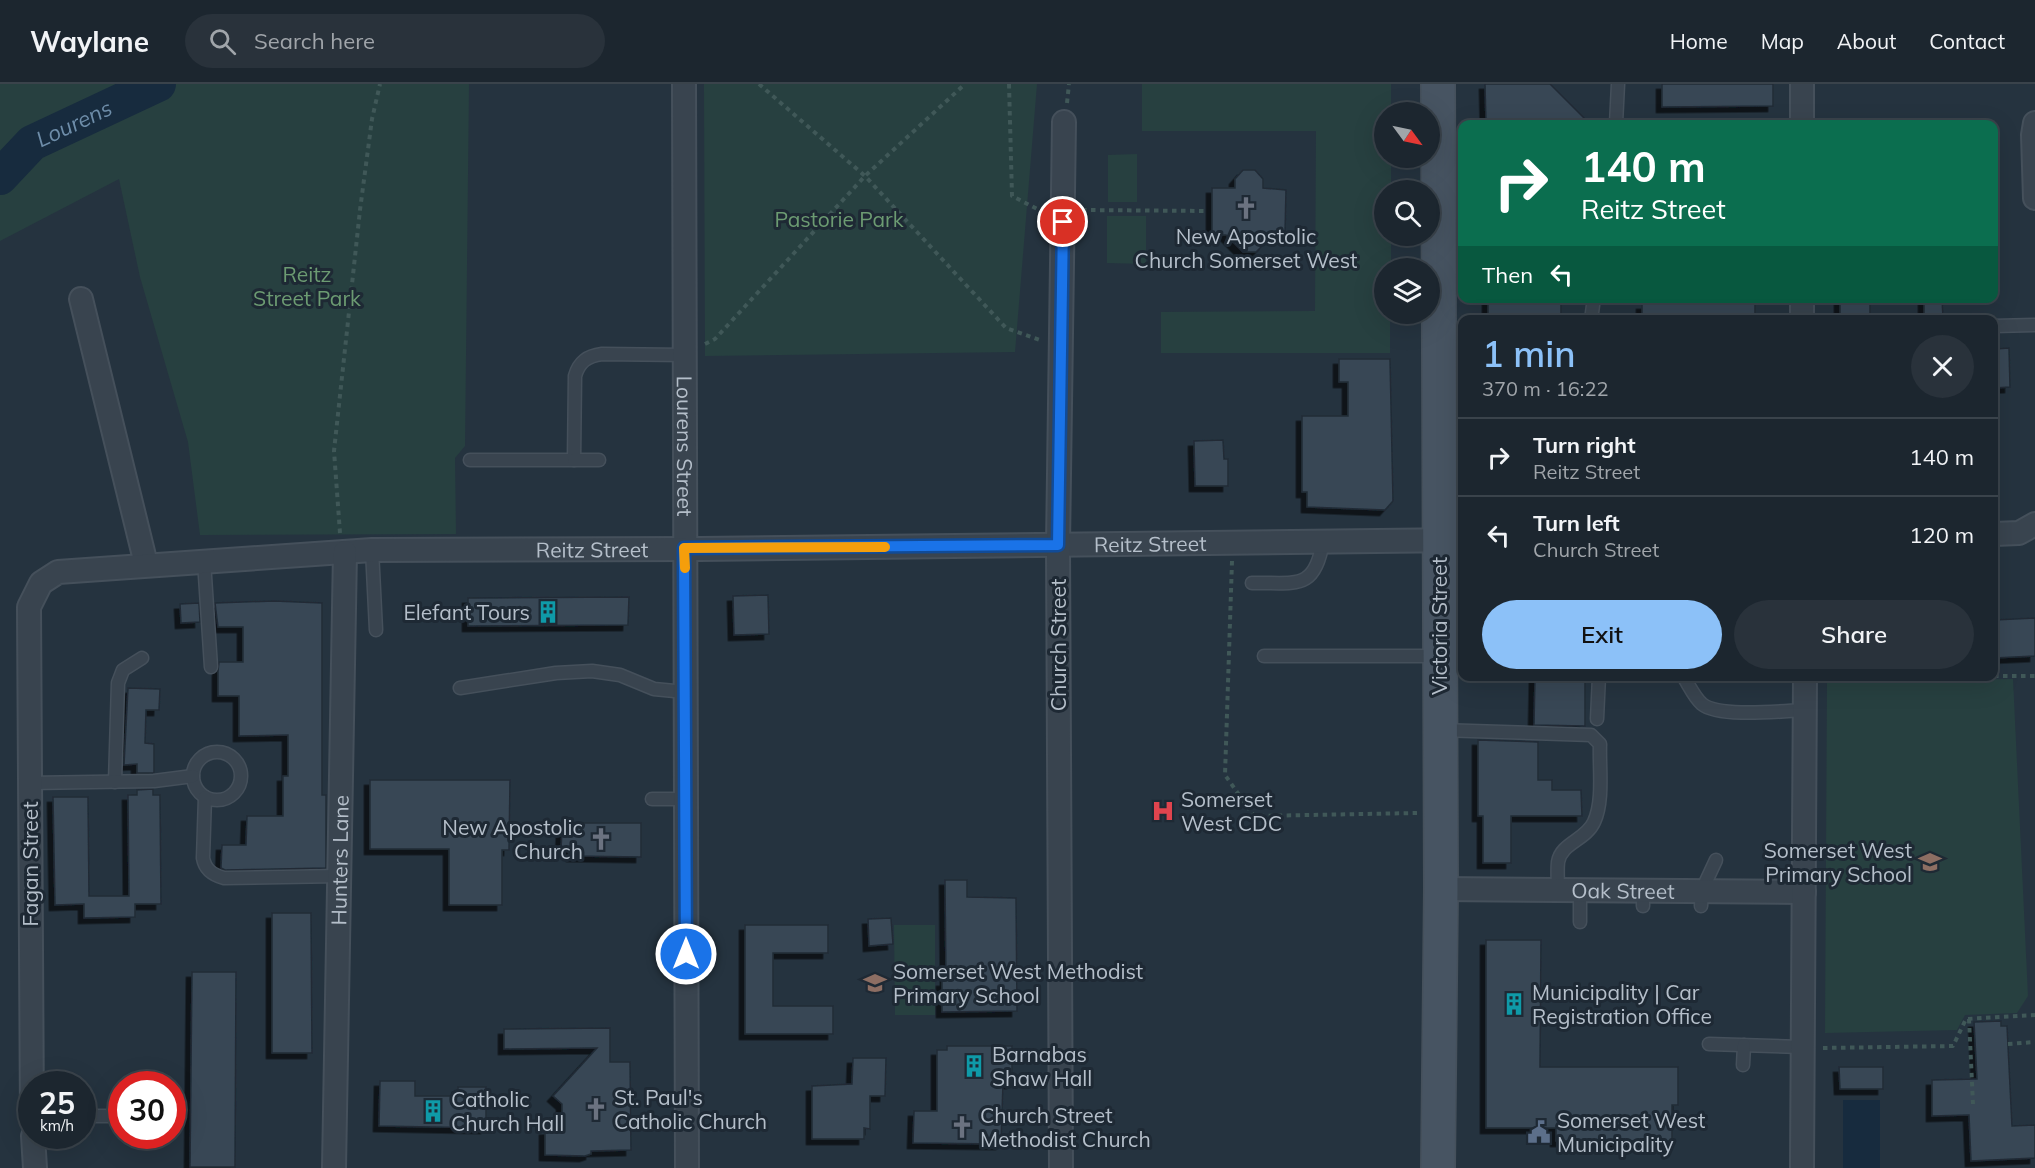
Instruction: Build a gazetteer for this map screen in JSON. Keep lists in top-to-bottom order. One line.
{"streets":{"main road":["Victoria Street"],"street":["Lourens Street","Reitz Street","Church Street","Hunters Lane","Fagan Street","Oak Street"]},"crossings":[["Lourens Street","Reitz Street"],["Reitz Street","Victoria Street"],["Reitz Street","Church Street"],["Reitz Street","Hunters Lane"],["Reitz Street","Fagan Street"],["Victoria Street","Oak Street"]],"water":["Lourens"],"parks":["Pastorie Park","Reitz Street Park"],"places":{"church":["New Apostolic Church Somerset West","New Apostolic Church","St. Paul's Catholic Church","Church Street Methodist Church"],"building":["Elefant Tours","Municipality | Car Registration Office","Barnabas Shaw Hall","Catholic Church Hall"],"hospital":["Somerset West CDC"],"school or university":["Somerset West Primary School","Somerset West Methodist Primary School"],"public building":["Somerset West Municipality"]},"north":"bottom right","page":{"header":"Waylane","search":"Search here","nav":["Home","Map","About","Contact"],"turn":["140 m","Reitz Street"],"then":"Then","heading":["1 min","370 m · 16:22"],"list":[{"name":"Turn right","note":"Reitz Street","value":"140 m"},{"name":"Turn left","note":"Church Street","value":"120 m"}],"buttons":["Exit","Share"],"speed":"25 km/h","limit":"30"}}
